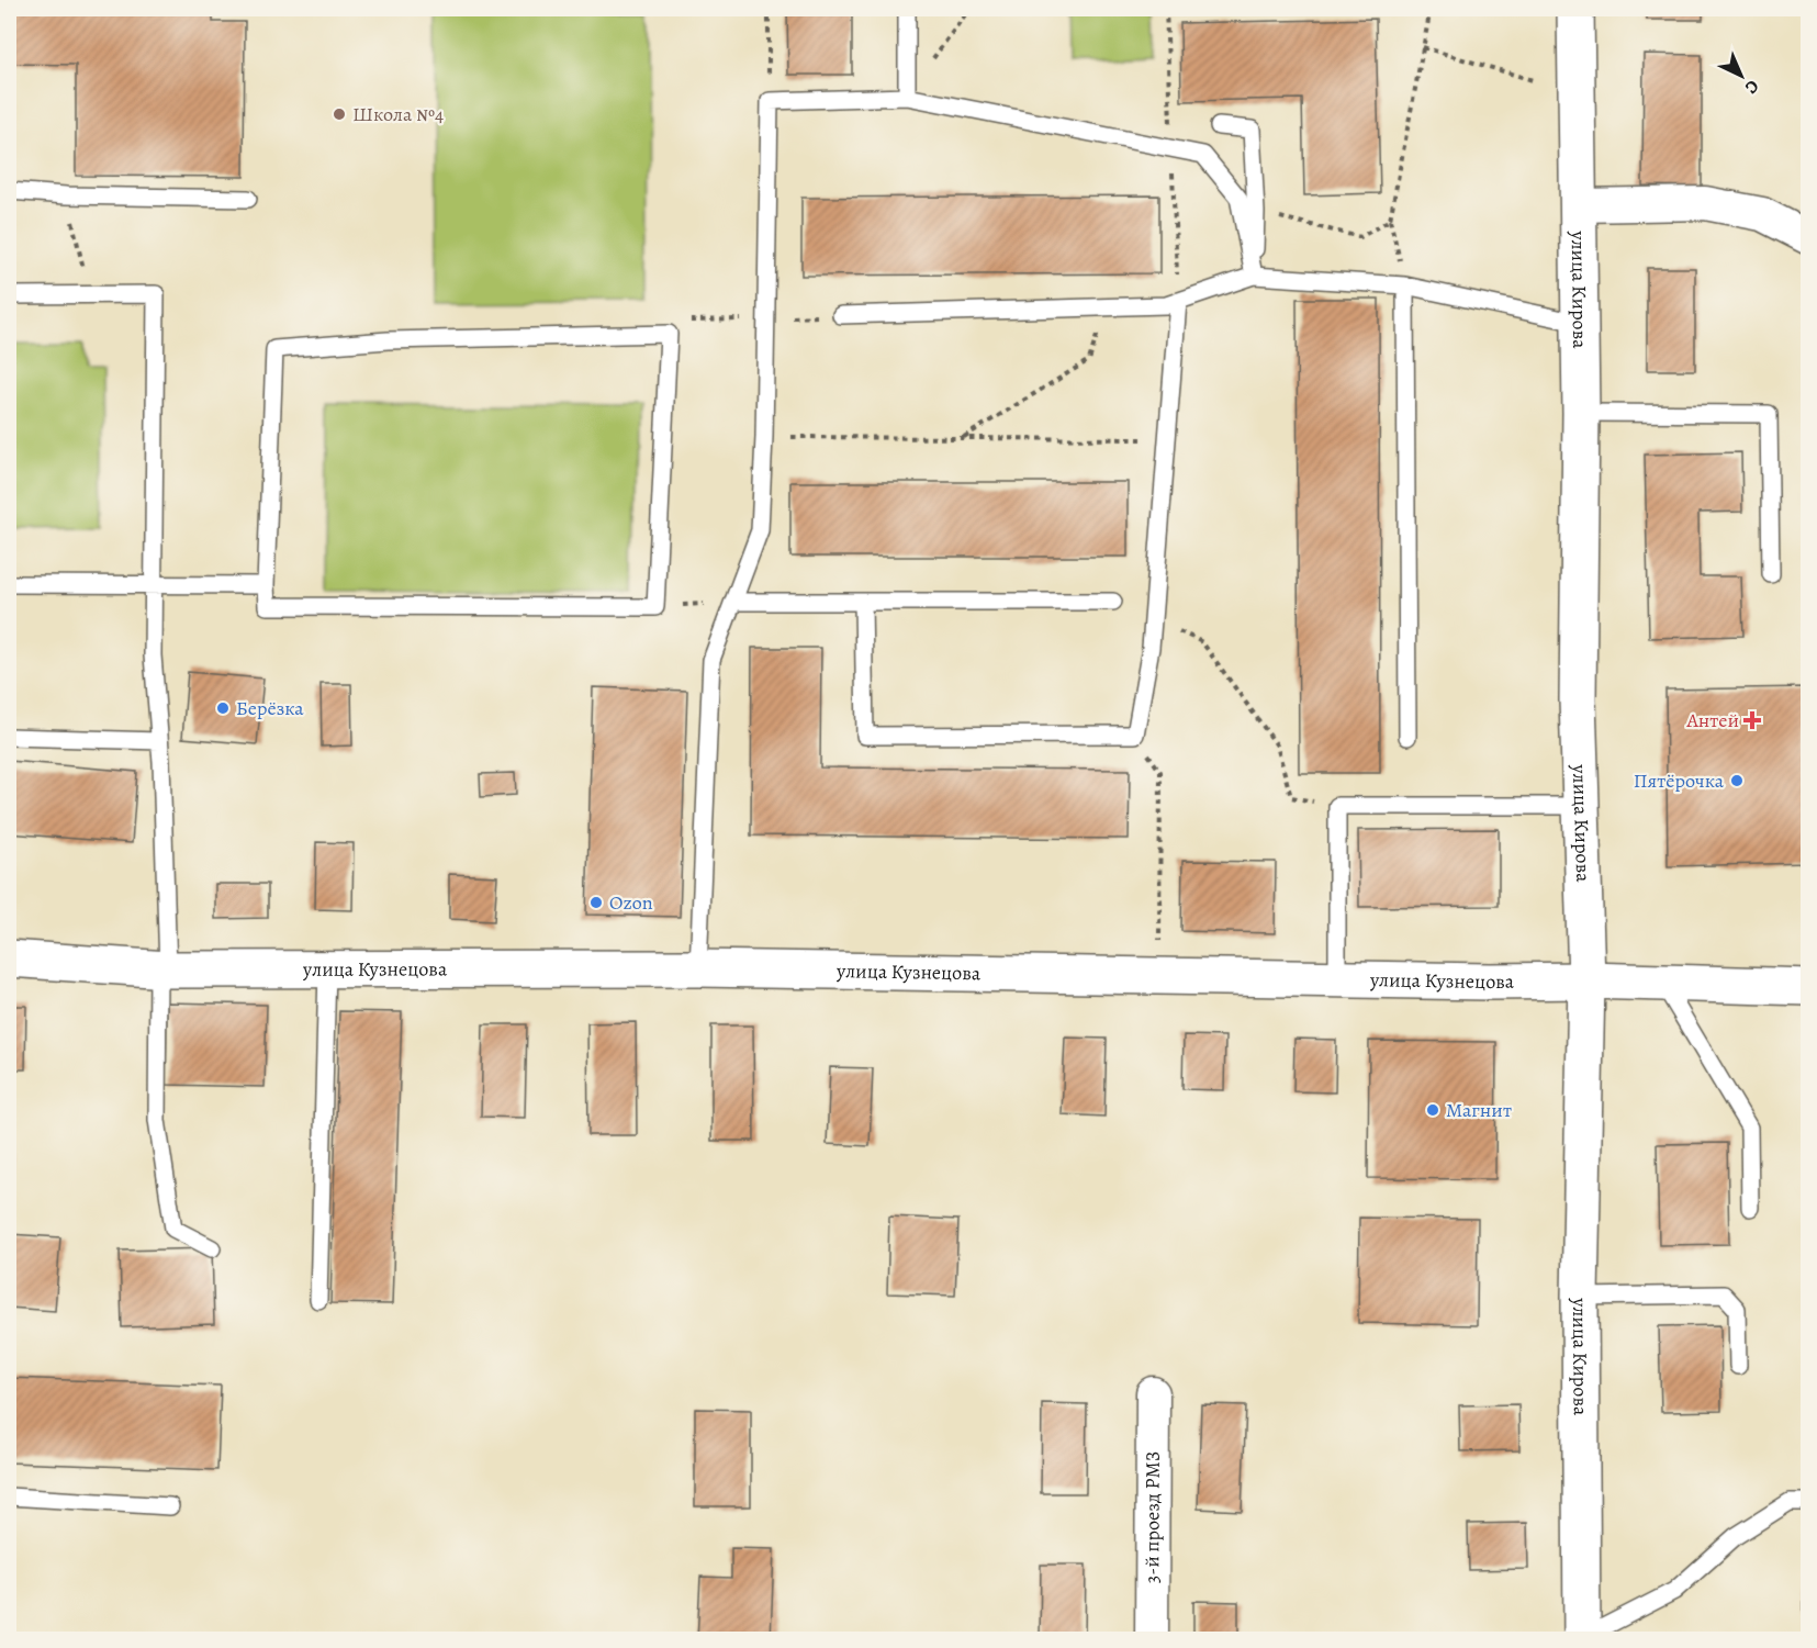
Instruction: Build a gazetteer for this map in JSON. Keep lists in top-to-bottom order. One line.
{"streets":{"main road":["улица Кирова","улица Кузнецова"],"street":["3-й проезд РМЗ"]},"crossings":[["улица Кирова","улица Кузнецова"]],"places":{"other":["Школа №4","Берёзка","Пятёрочка","Ozon","Магнит"],"health":["Антей"]},"north":"bottom right"}
